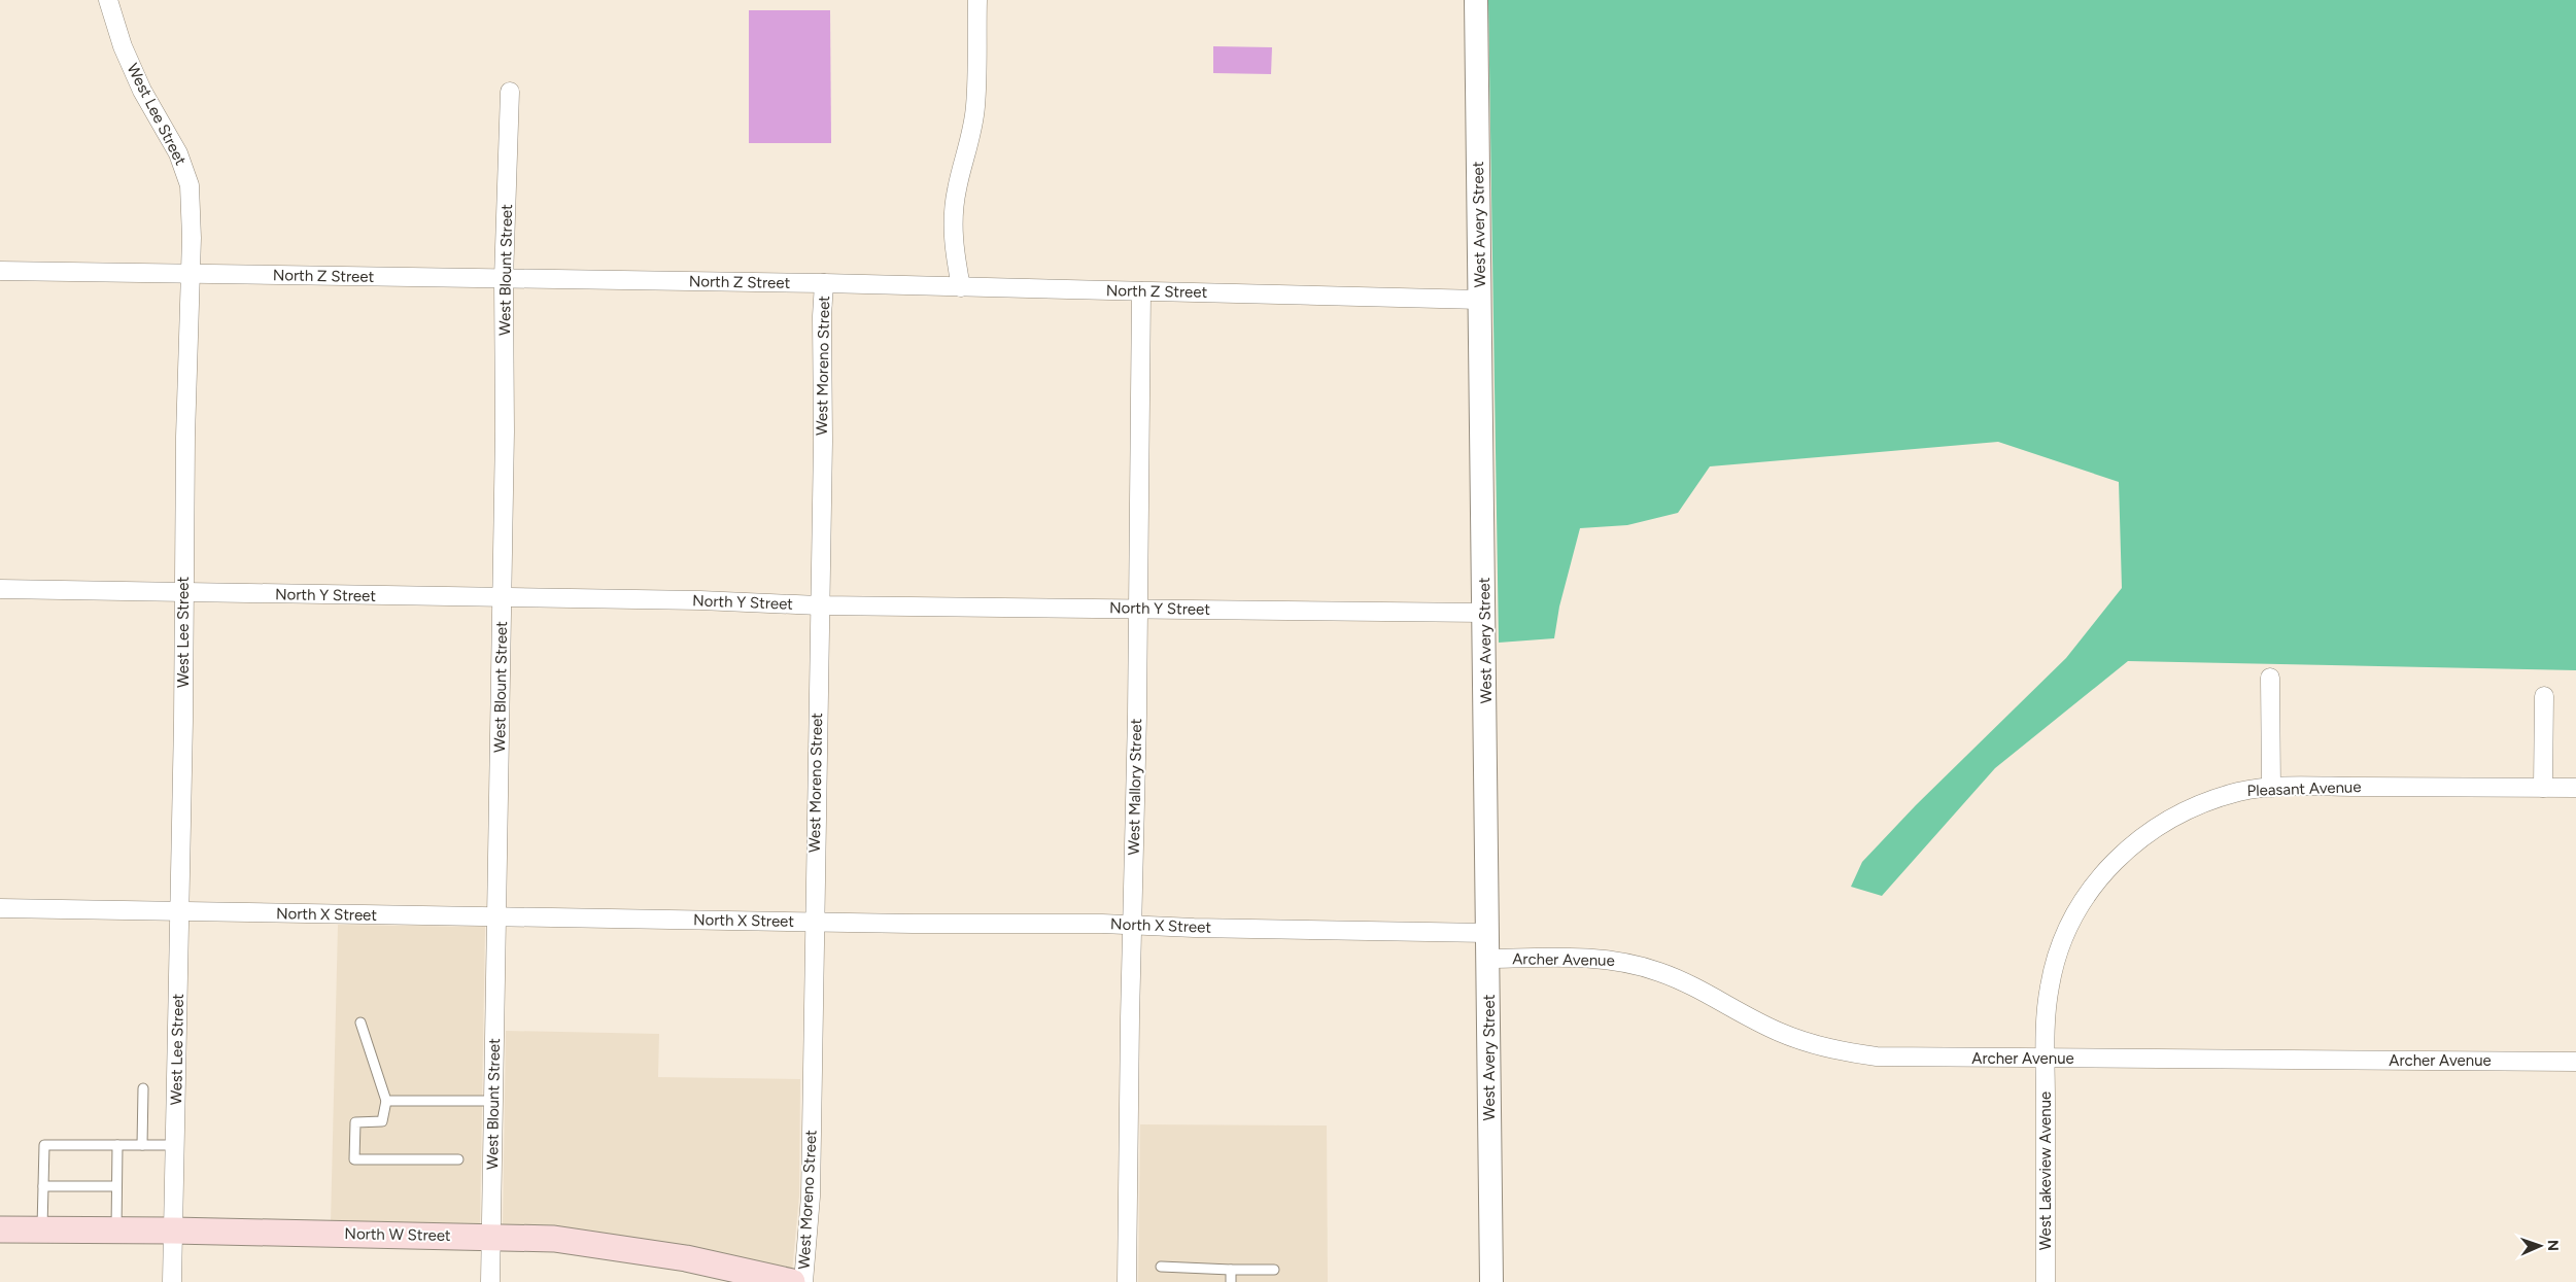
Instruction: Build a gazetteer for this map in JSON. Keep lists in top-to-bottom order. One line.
{"streets":{"main road":["North W Street"],"street":["West Lee Street","West Avery Street","West Blount Street","North Z Street","West Moreno Street","North Y Street","West Mallory Street","Pleasant Avenue","North X Street","Archer Avenue","West Lakeview Avenue"]},"crossings":[["West Lee Street","North Z Street"],["West Lee Street","North Y Street"],["West Lee Street","North X Street"],["West Lee Street","North W Street"],["West Avery Street","North Z Street"],["West Avery Street","North Y Street"],["West Avery Street","North X Street"],["West Avery Street","Archer Avenue"],["West Blount Street","North Z Street"],["West Blount Street","North Y Street"],["West Blount Street","North X Street"],["West Blount Street","North W Street"],["North Z Street","West Moreno Street"],["North Z Street","West Mallory Street"],["West Moreno Street","North Y Street"],["West Moreno Street","North X Street"],["North Y Street","West Mallory Street"],["West Mallory Street","North X Street"],["Pleasant Avenue","Archer Avenue"],["Pleasant Avenue","West Lakeview Avenue"],["Archer Avenue","West Lakeview Avenue"]],"north":"right"}
